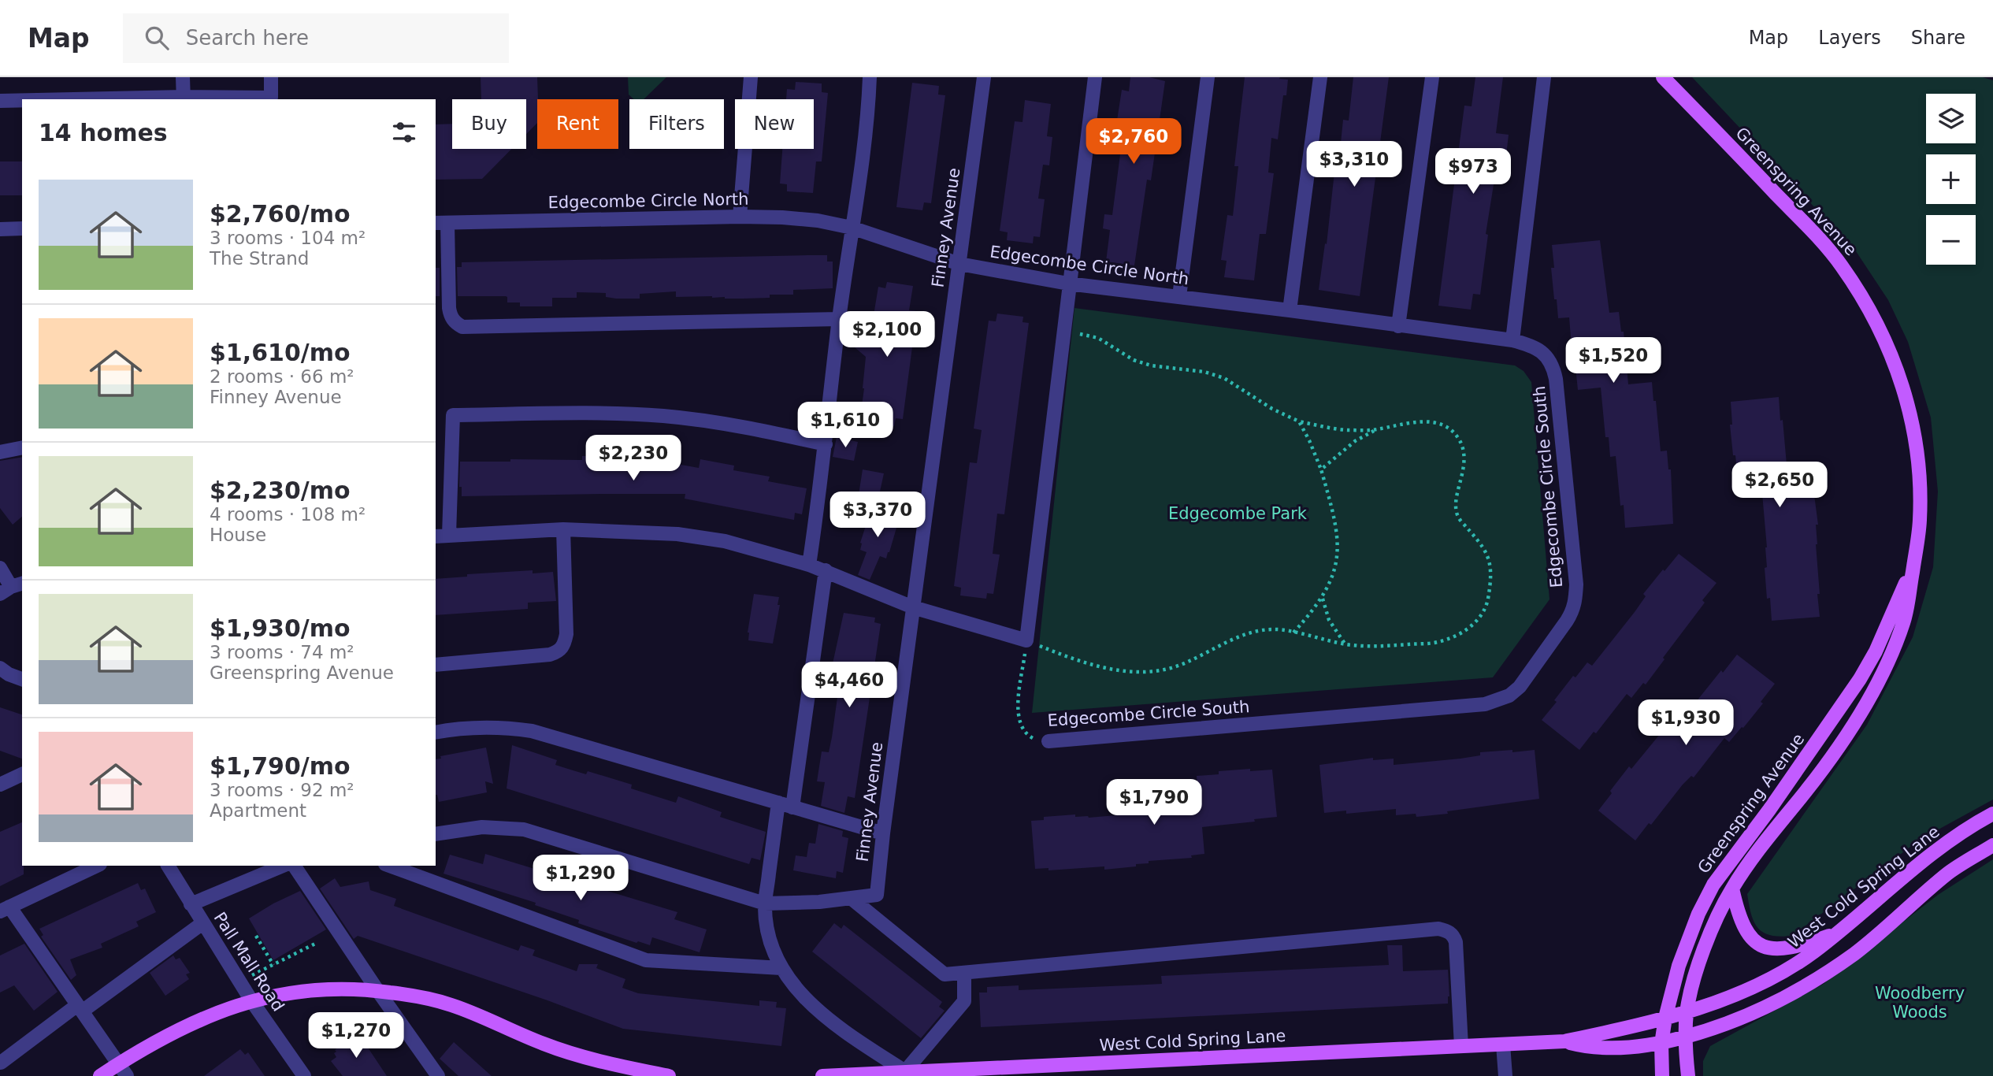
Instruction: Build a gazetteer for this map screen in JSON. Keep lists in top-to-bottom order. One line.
{"streets":{"main road":["Greenspring Avenue","West Cold Spring Lane"],"street":["Edgecombe Circle North","Finney Avenue","Edgecombe Circle South","Pall Mall Road"]},"crossings":[["Greenspring Avenue","West Cold Spring Lane"],["Edgecombe Circle North","Finney Avenue"],["Edgecombe Circle North","Edgecombe Circle South"]],"parks":["Edgecombe Park","Woodberry Woods"],"page":{"header":"Map","search":"Search here","nav":["Map","Layers","Share"],"map_buttons":["+","−"],"chip":["Buy","Rent","Filters","New"],"heading":"14 homes","price":["$2,760","$3,310","$973","$2,100","$1,520","$1,610","$2,230","$2,650","$3,370","$4,460","$1,930","$1,790","$1,290","$1,270"],"list":[{"name":"$2,760/mo","note":"3 rooms · 104 m² · The Strand"},{"name":"$1,610/mo","note":"2 rooms · 66 m² · Finney Avenue"},{"name":"$2,230/mo","note":"4 rooms · 108 m² · House"},{"name":"$1,930/mo","note":"3 rooms · 74 m² · Greenspring Avenue"},{"name":"$1,790/mo","note":"3 rooms · 92 m² · Apartment"}]}}
